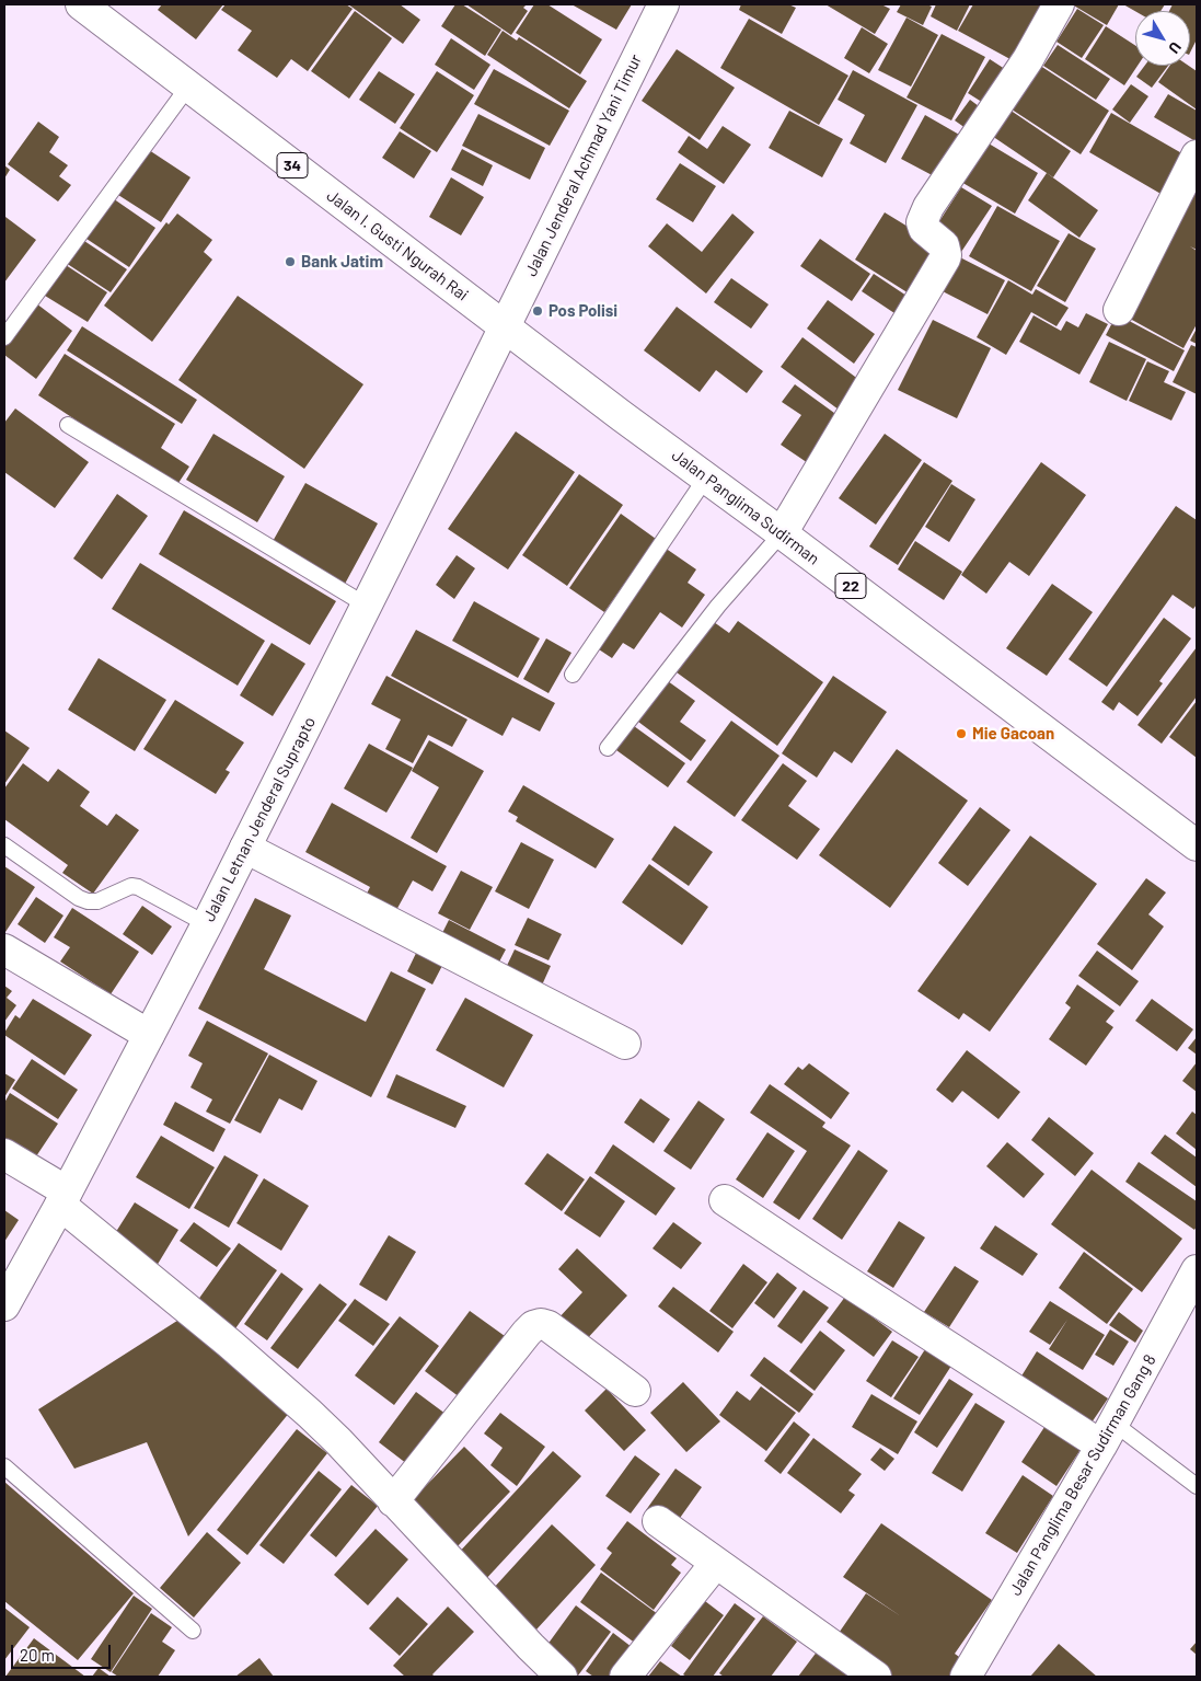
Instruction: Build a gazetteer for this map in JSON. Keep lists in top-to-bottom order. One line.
{"streets":{"main road":["34","Jalan Jenderal Achmad Yani Timur","Jalan I. Gusti Ngurah Rai","Jalan Panglima Sudirman","22","Jalan Letnan Jenderal Suprapto","Jalan Panglima Besar Sudirman Gang 8"]},"crossings":[["Jalan Jenderal Achmad Yani Timur","Jalan I. Gusti Ngurah Rai"],["Jalan Jenderal Achmad Yani Timur","Jalan Panglima Sudirman"],["Jalan Jenderal Achmad Yani Timur","Jalan Letnan Jenderal Suprapto"],["Jalan I. Gusti Ngurah Rai","Jalan Panglima Sudirman"],["Jalan I. Gusti Ngurah Rai","Jalan Letnan Jenderal Suprapto"],["Jalan Panglima Sudirman","Jalan Letnan Jenderal Suprapto"]],"places":["Bank Jatim","Pos Polisi","Mie Gacoan"],"scale_bar":"20 m","north":"bottom right"}
